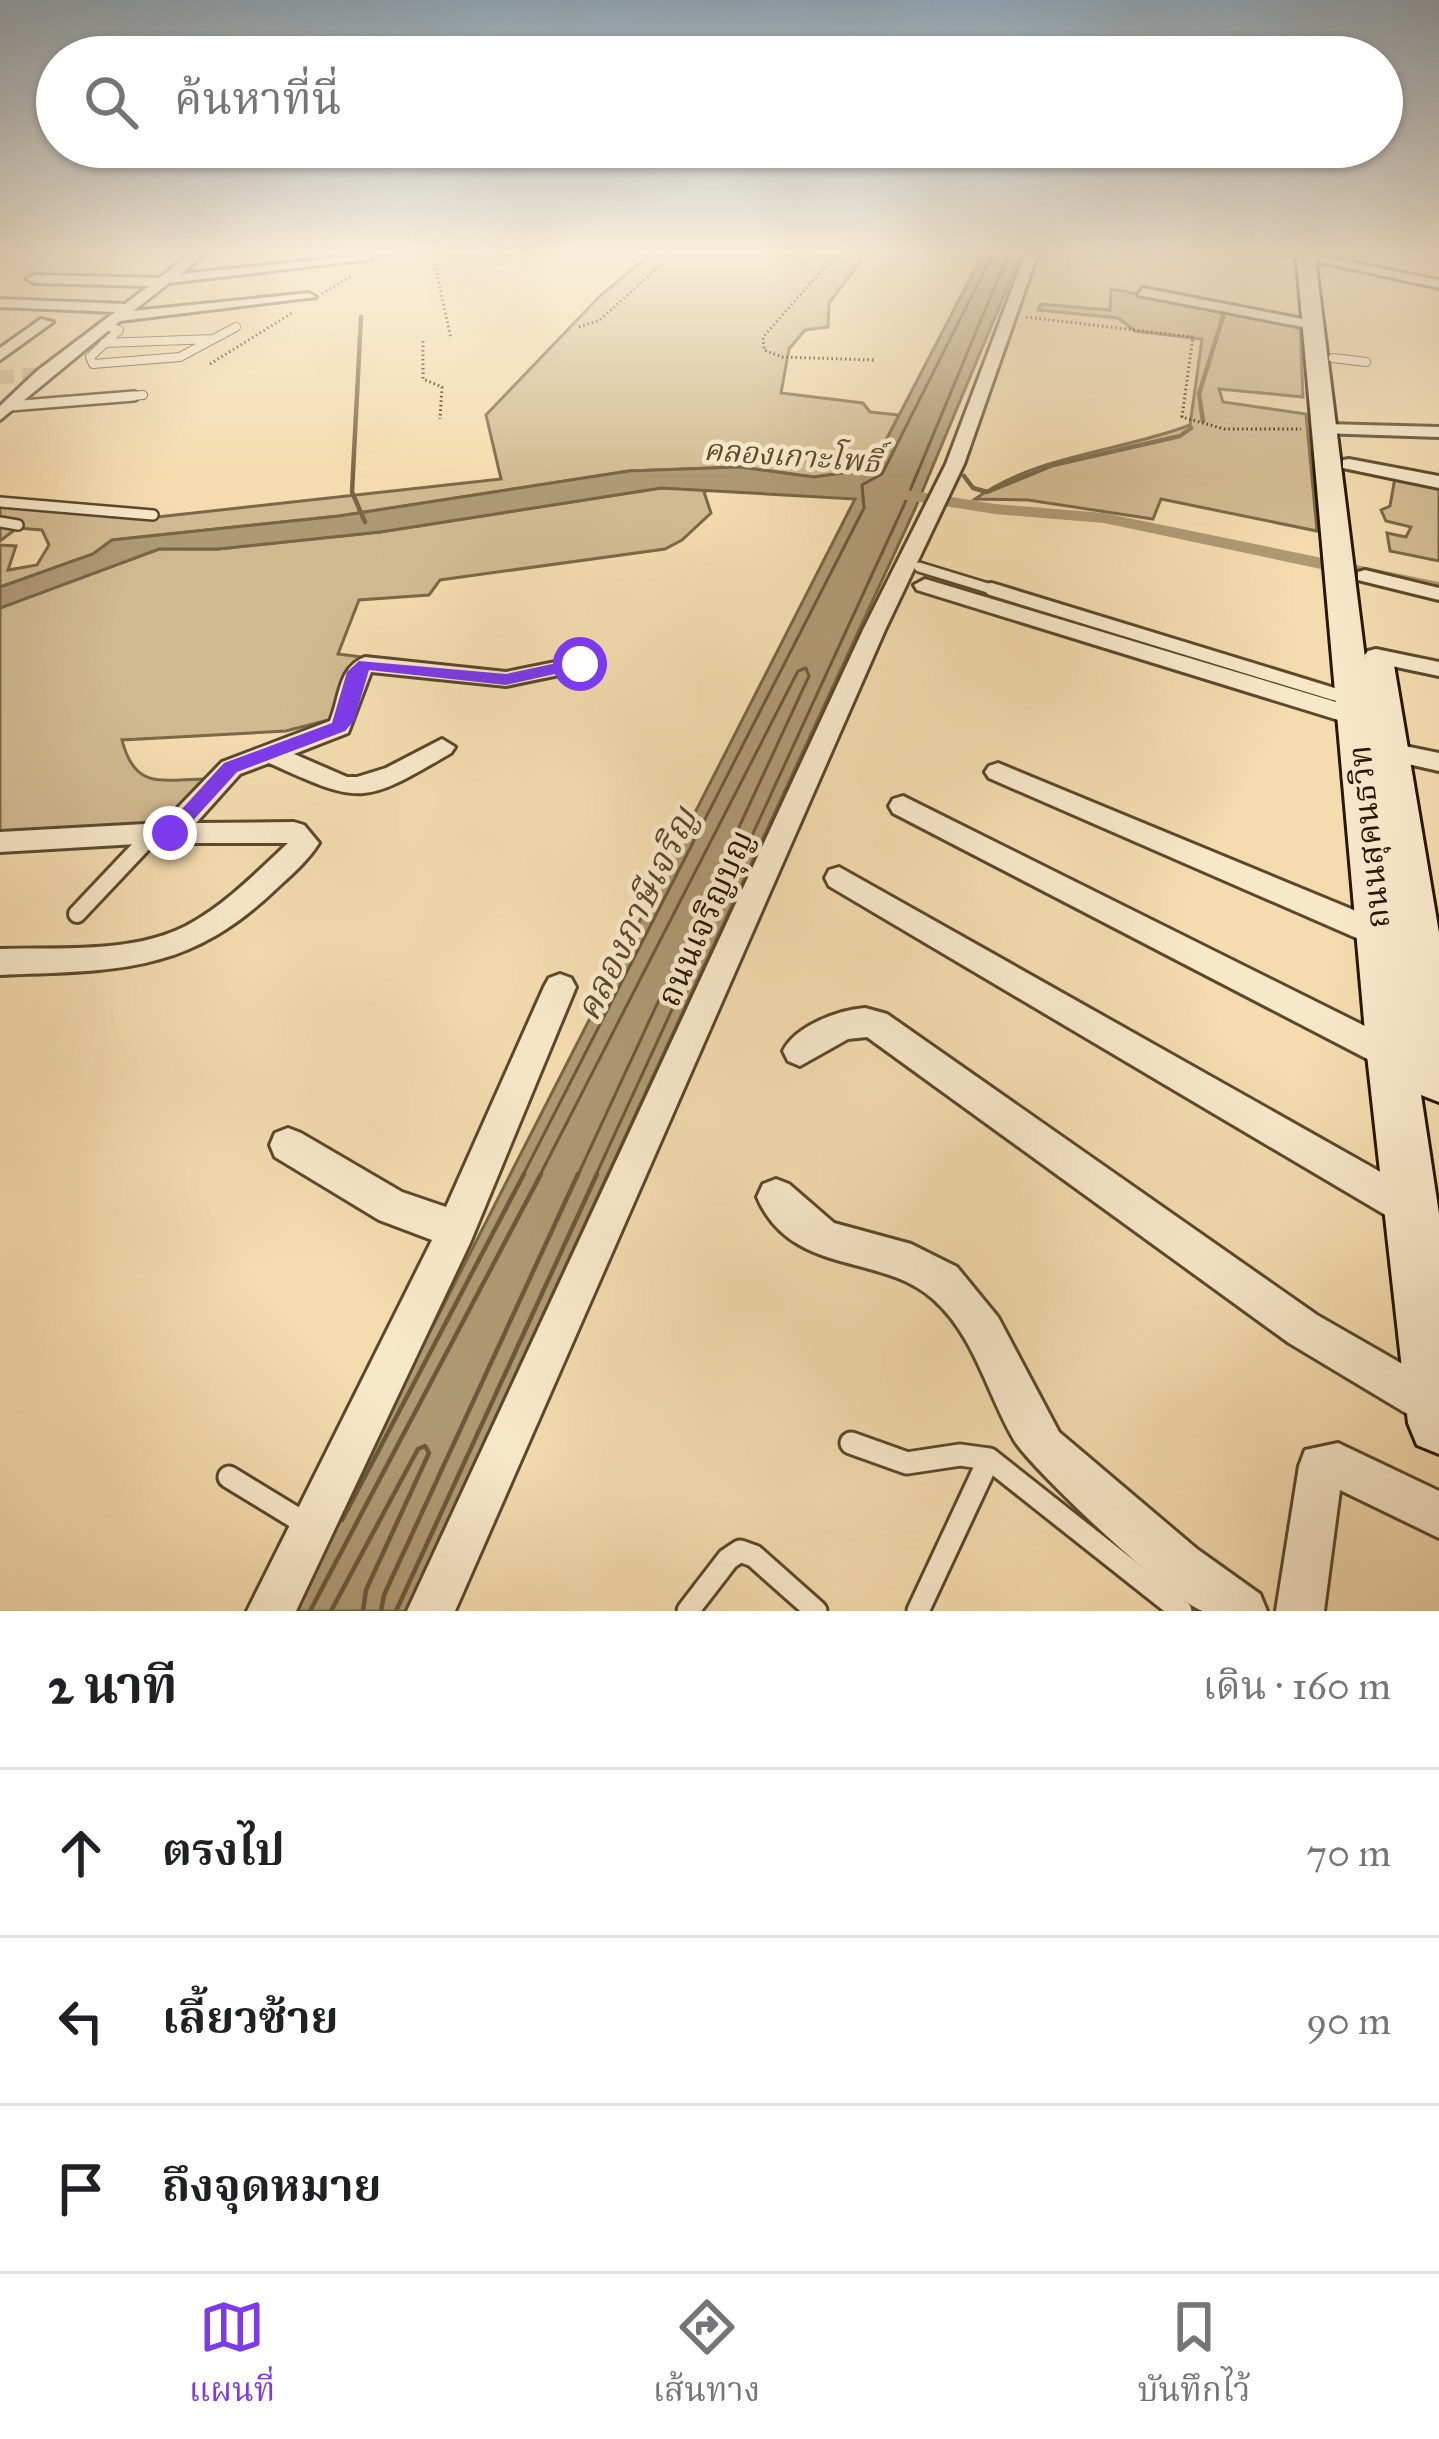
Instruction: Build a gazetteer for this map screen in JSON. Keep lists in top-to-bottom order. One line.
{"streets":{"main road":["ถนนสุคนธวิท"],"street":["ถนนเจริญบุญ"]},"water":["คลองเกาะโพธิ์","คลองภาษีเจริญ"],"page":{"search":"ค้นหาที่นี่","heading":["2 นาที","เดิน · 160 m"],"list":[["ตรงไป","70 m"],["เลี้ยวซ้าย","90 m"],"ถึงจุดหมาย"],"nav":["แผนที่","เส้นทาง","บันทึกไว้"]}}
